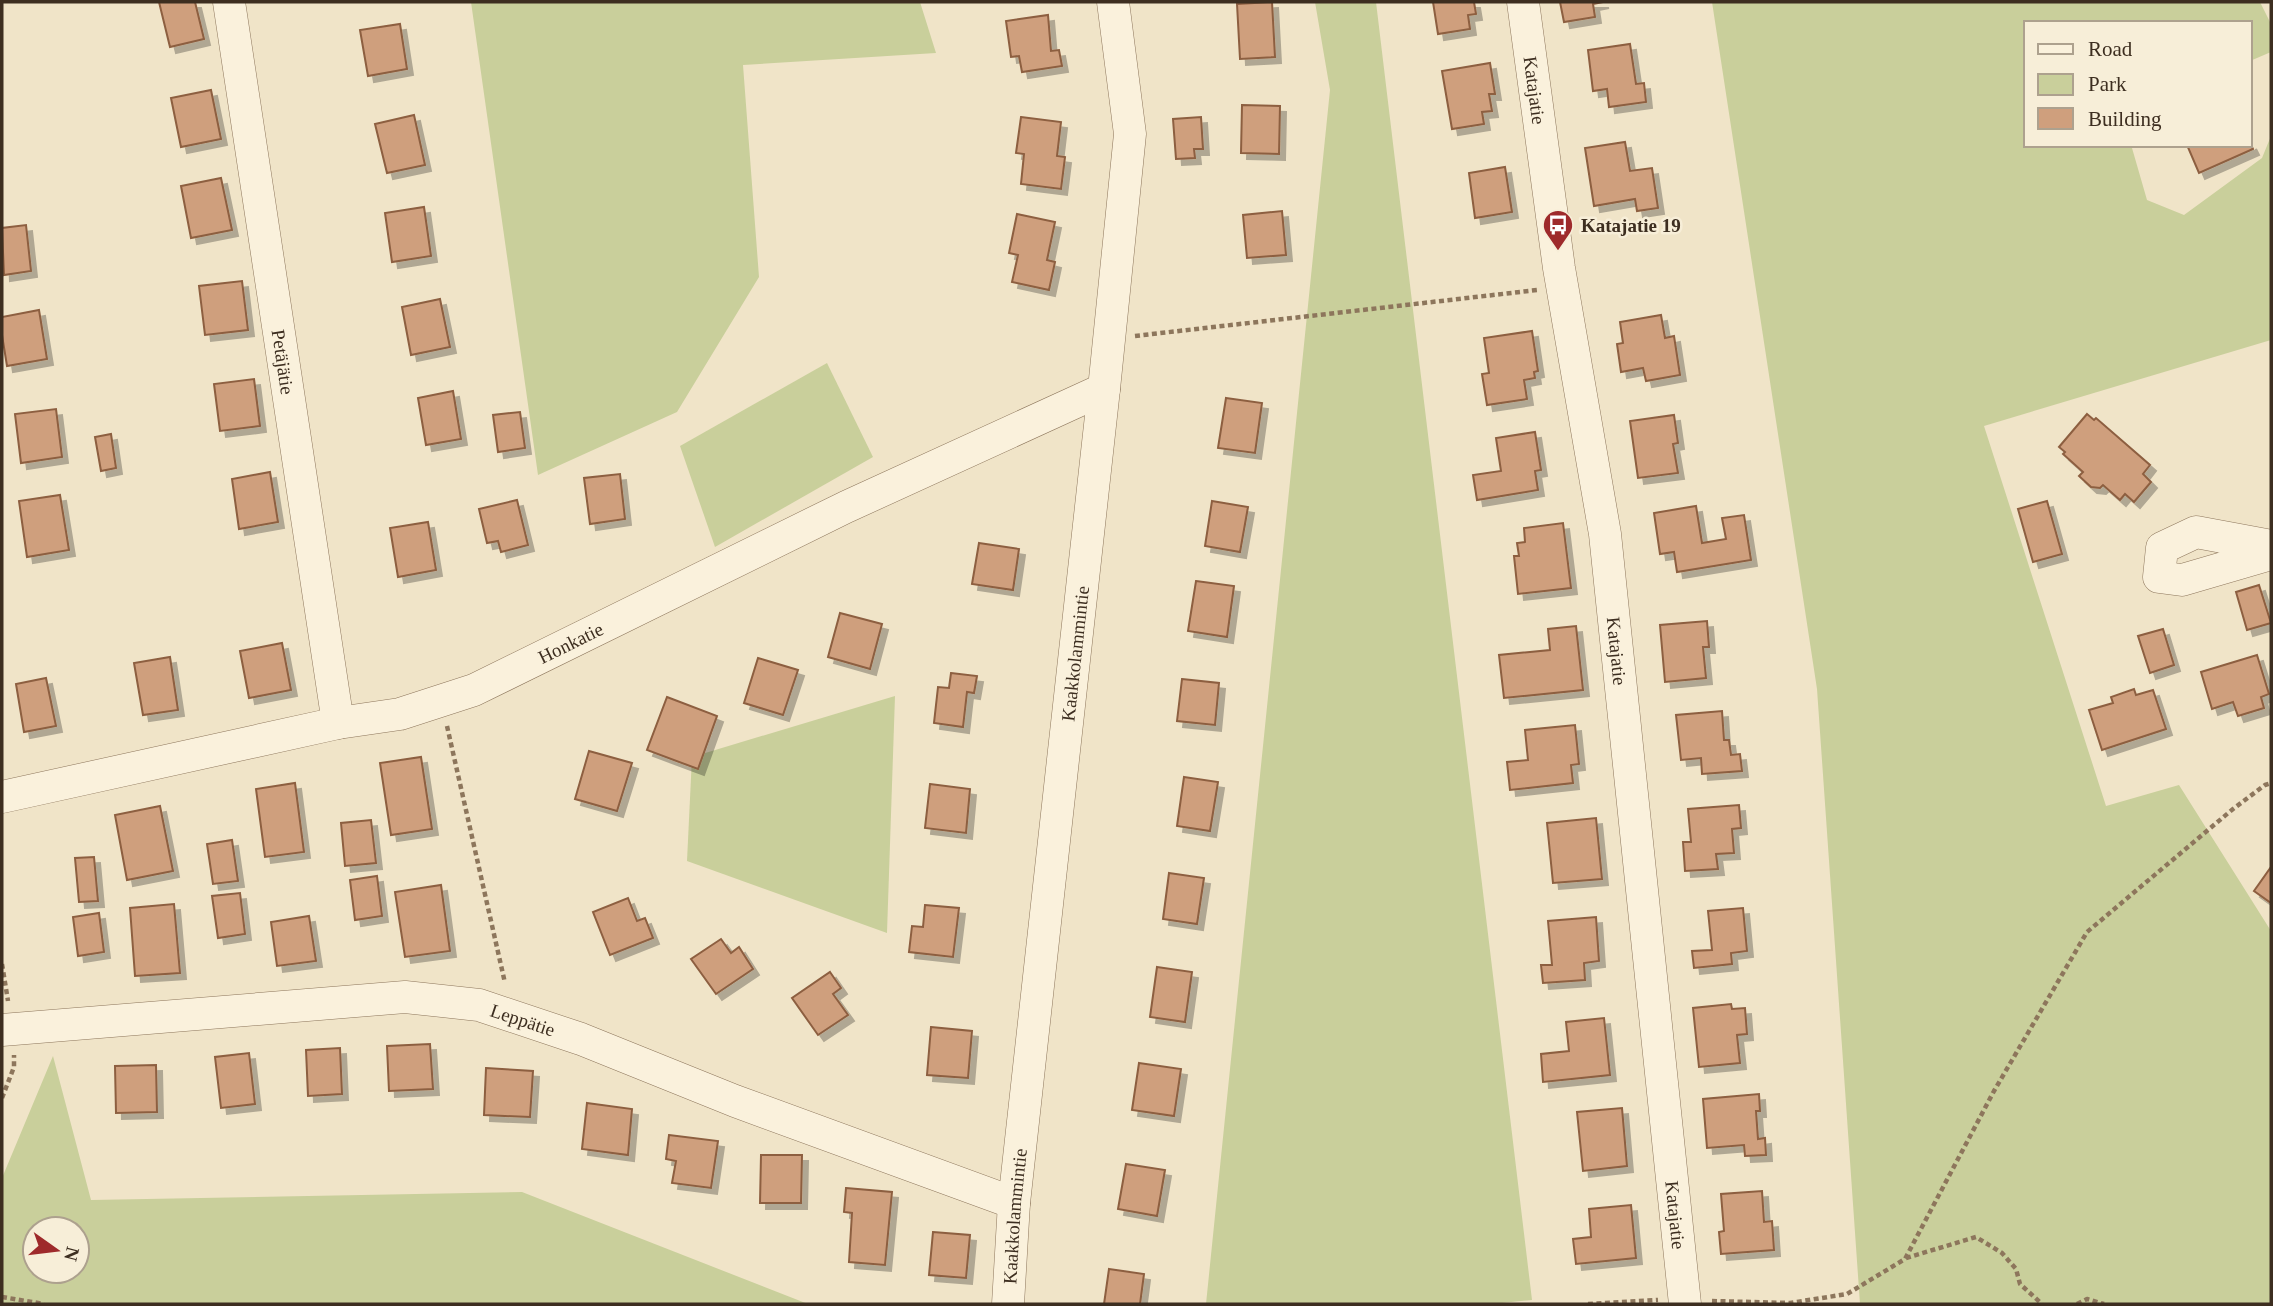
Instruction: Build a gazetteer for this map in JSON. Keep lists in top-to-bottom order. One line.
{"streets":{"street":["Katajatie","Petäjätie","Honkatie","Kaakkolammintie","Leppätie"]},"crossings":[["Petäjätie","Honkatie"],["Honkatie","Kaakkolammintie"],["Kaakkolammintie","Leppätie"]],"places":{"bus stop":["Katajatie 19"]},"legend":["Road","Park","Building"],"north":"right"}
